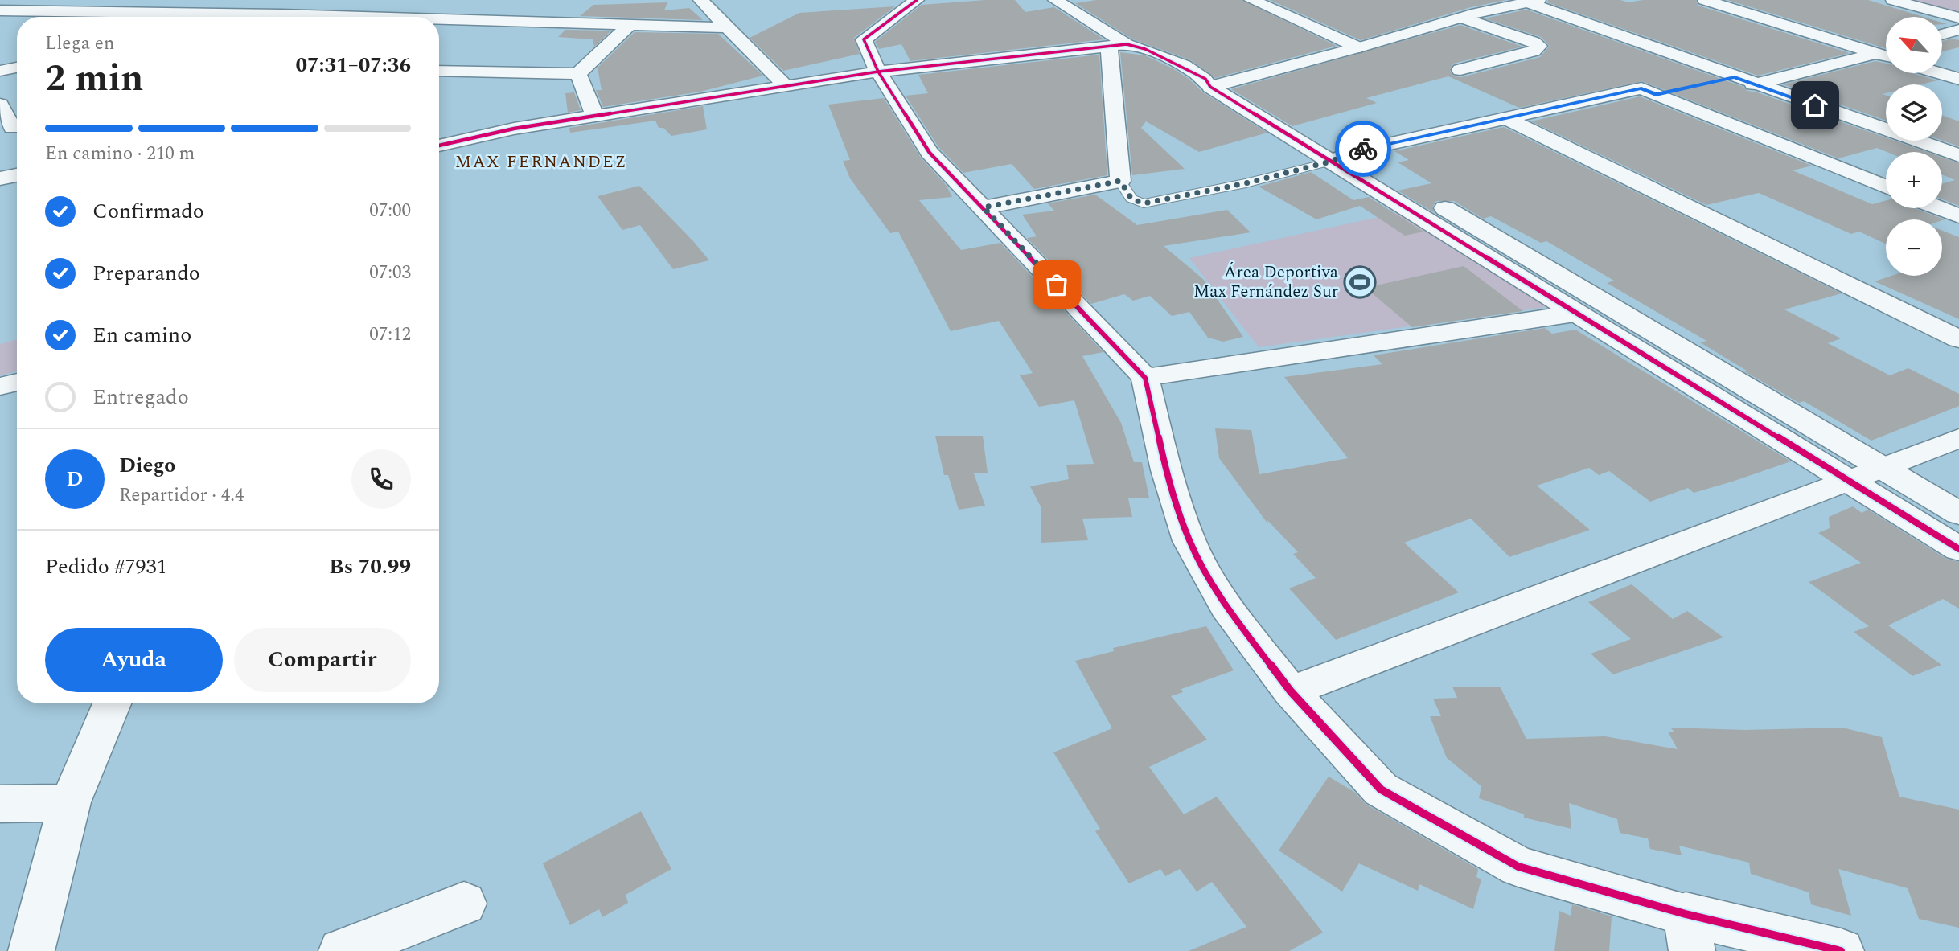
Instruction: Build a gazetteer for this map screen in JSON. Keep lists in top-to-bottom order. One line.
{"districts":["MAX FERNANDEZ"],"places":{"sports":["Área Deportiva Max Fernández Sur"]},"north":"top left","page":{"map_buttons":["+","−"],"heading":["2 min","Llega en","07:31–07:36"],"panel":["Diego","Repartidor · 4.4","Pedido #7931","Bs 70.99"],"bar":"En camino · 210 m","list":[["Confirmado","07:00"],["Preparando","07:03"],["En camino","07:12"],"Entregado"],"round":"D","buttons":["Ayuda","Compartir"]}}
